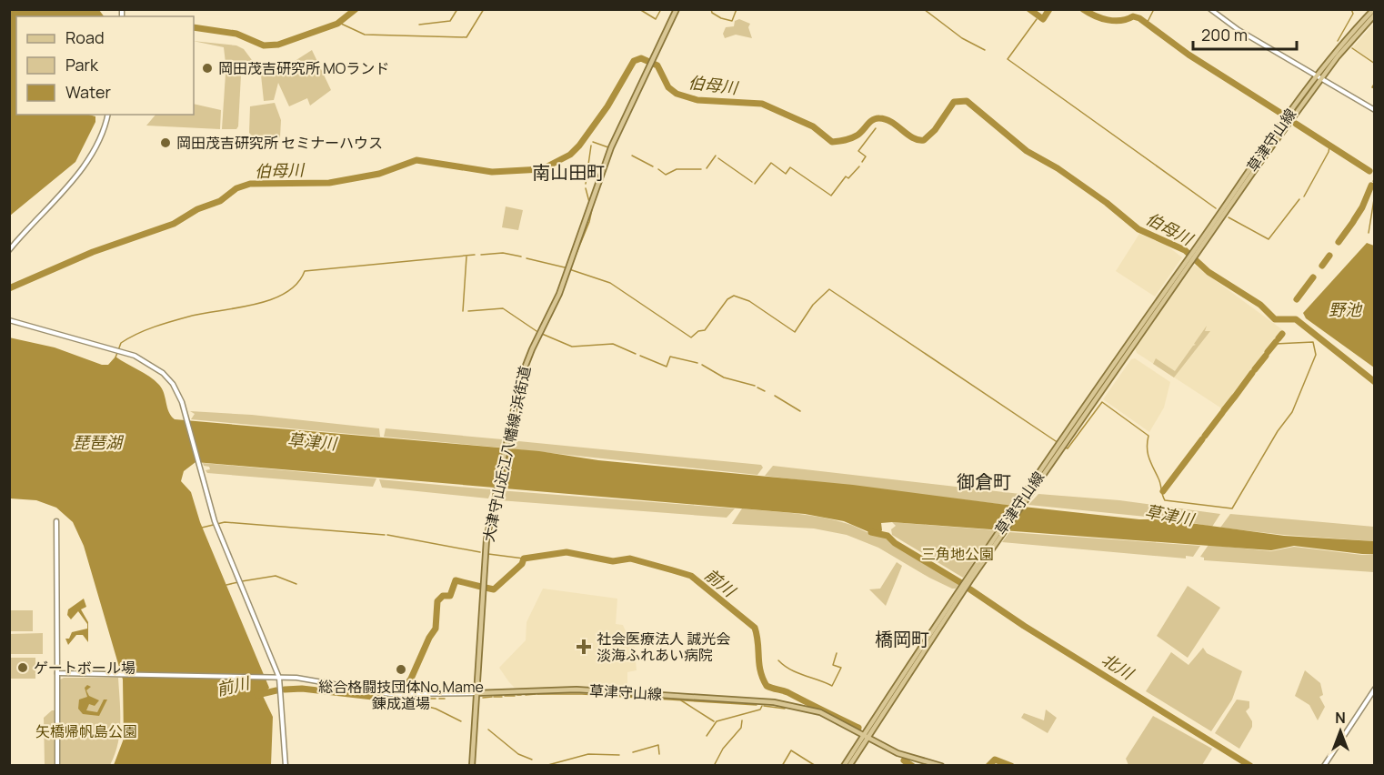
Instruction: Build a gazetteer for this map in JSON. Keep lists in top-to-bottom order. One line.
{"streets":{"main road":["草津守山線","大津守山近江八幡線;浜街道"]},"crossings":[["草津守山線","大津守山近江八幡線;浜街道"]],"districts":["南山田町","御倉町","橋岡町"],"water":["伯母川","野池","草津川","琵琶湖","前川","北川"],"parks":["三角地公園","矢橋帰帆島公園"],"places":{"other":["岡田茂吉研究所 MOランド","岡田茂吉研究所 セミナーハウス","ゲートボール場","総合格闘技団体No,Mame 錬成道場"],"health":["社会医療法人 誠光会 淡海ふれあい病院"]},"legend":["Road","Park","Water"],"scale_bar":"200 m","north":"top"}
